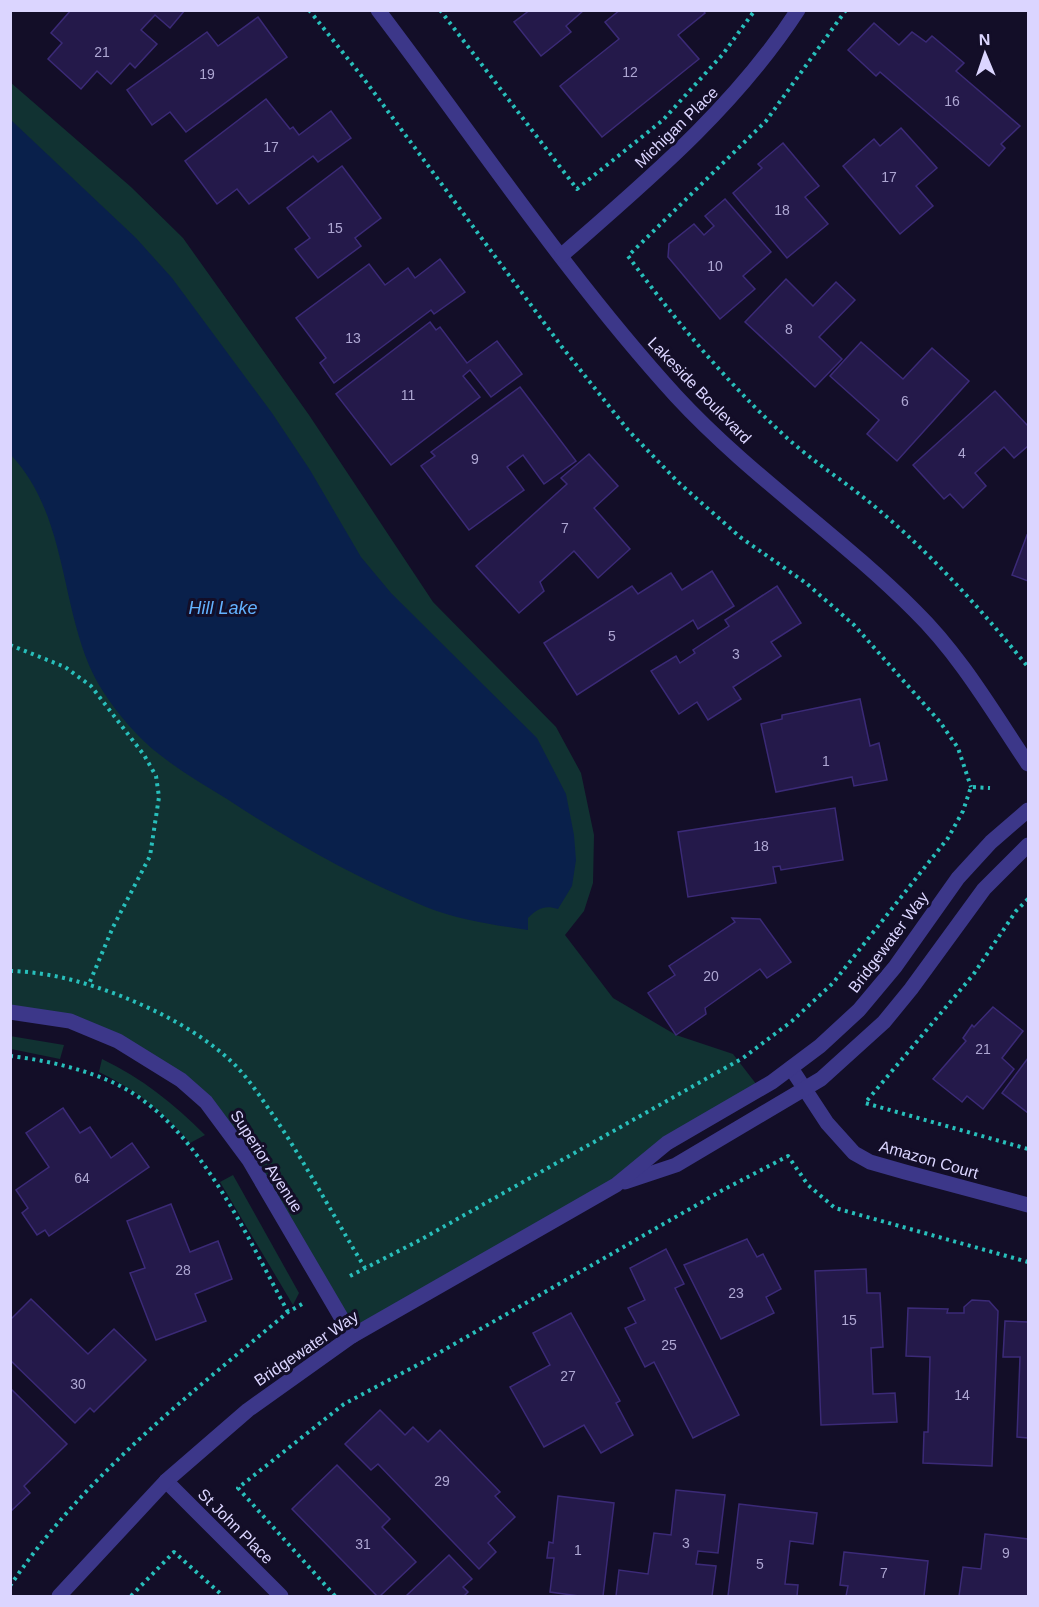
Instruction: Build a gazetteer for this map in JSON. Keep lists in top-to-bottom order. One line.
{"streets":{"street":["Michigan Place","Lakeside Boulevard","Bridgewater Way","Amazon Court","Superior Avenue","St John Place"]},"crossings":[["Michigan Place","Lakeside Boulevard"],["Bridgewater Way","Amazon Court"],["Bridgewater Way","Superior Avenue"],["Bridgewater Way","St John Place"]],"water":["Hill Lake"],"house_numbers":["21","12","19","16","17","17","18","15","10","8","13","11","6","4","9","7","5","3","1","18","20","21","64","28","23","15","25","27","30","14","29","3","31","1","9","5","7"],"north":"top"}
